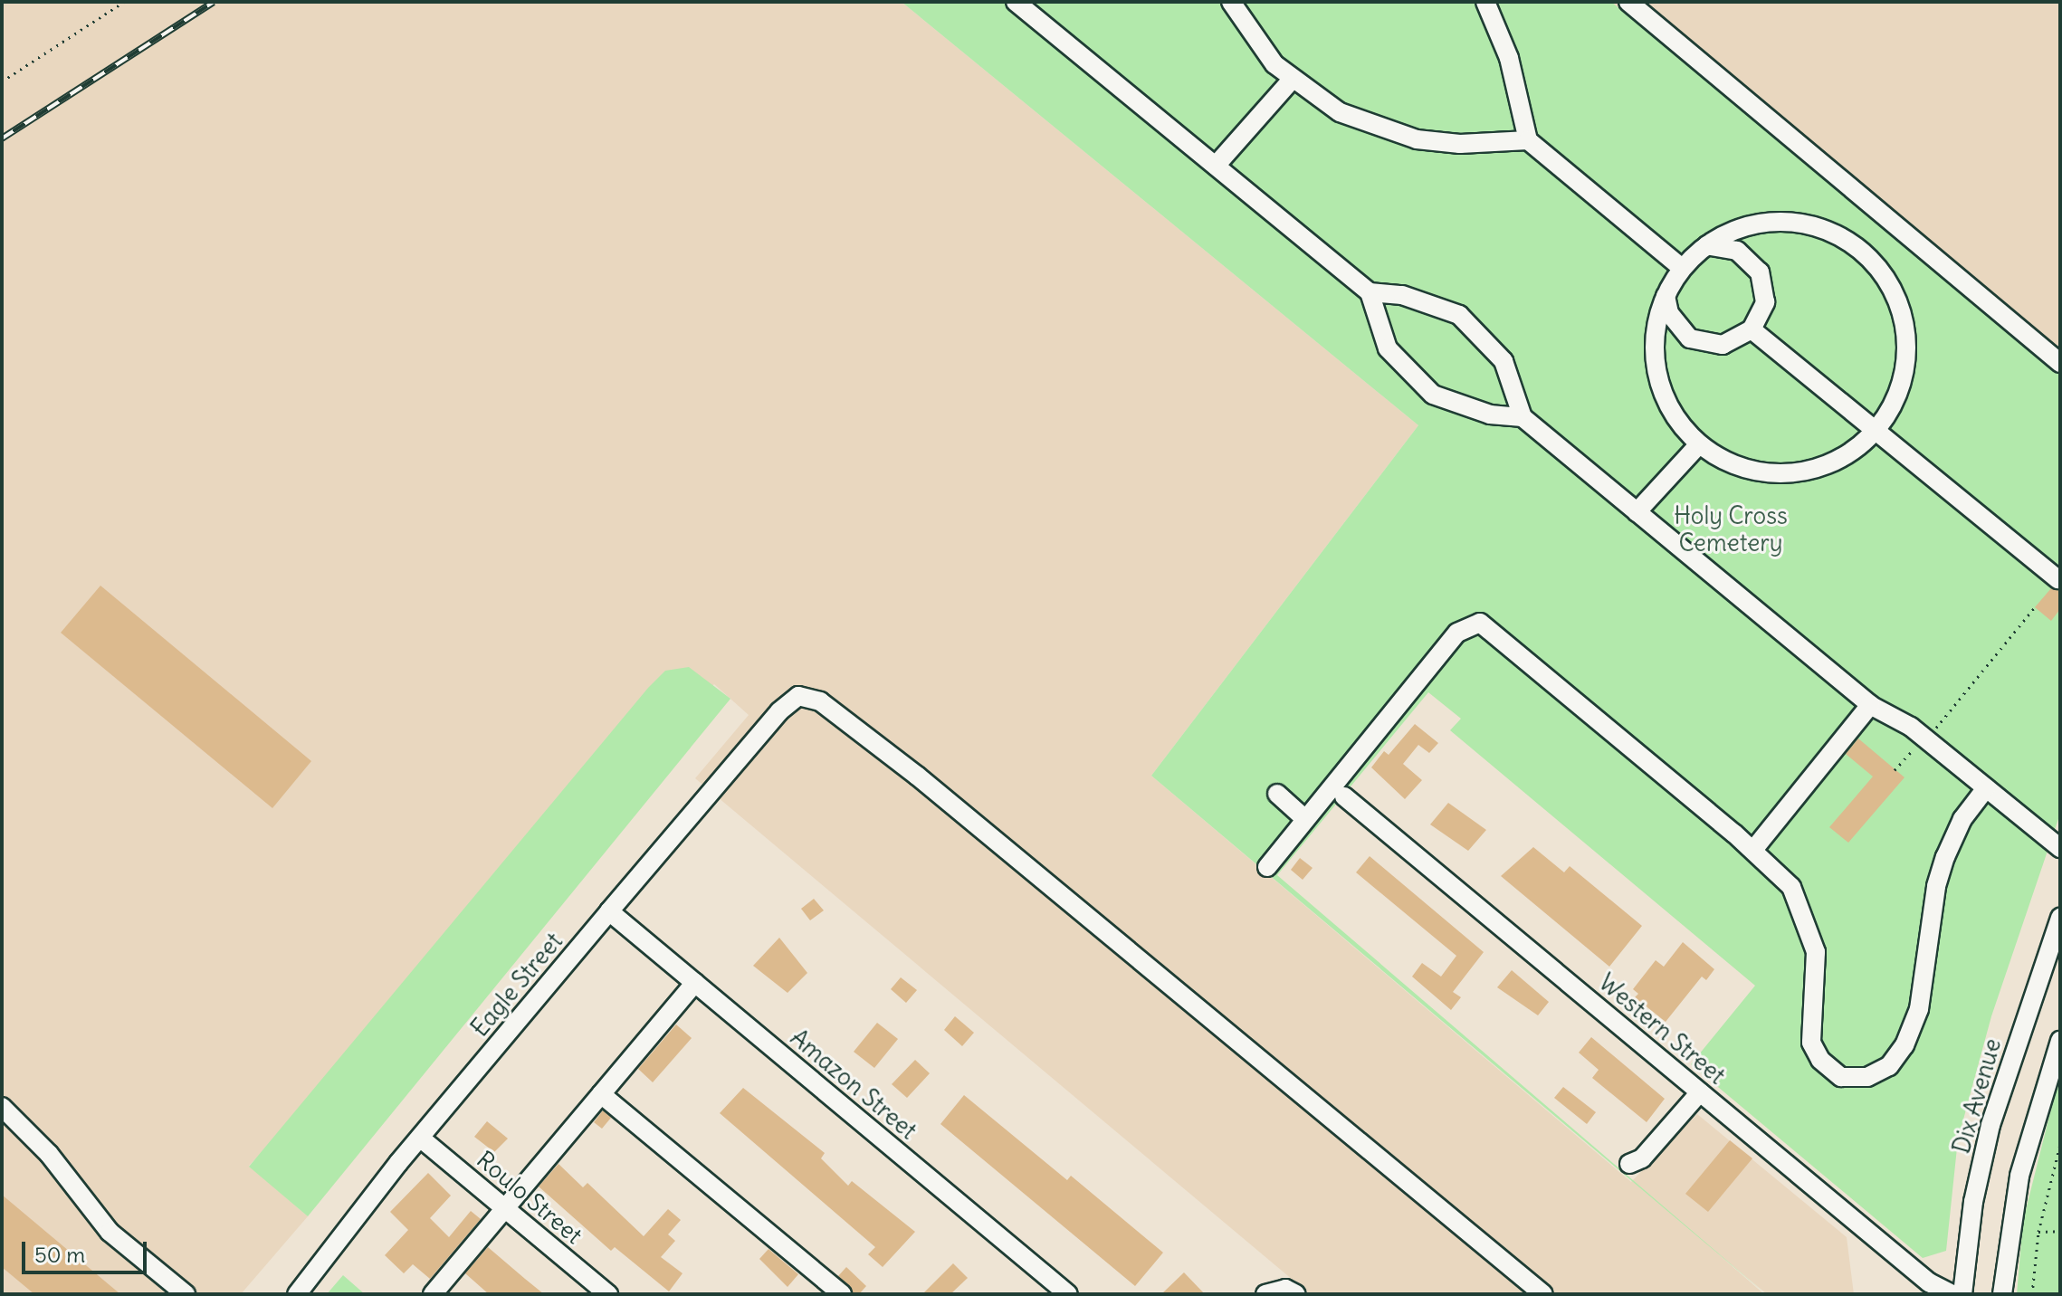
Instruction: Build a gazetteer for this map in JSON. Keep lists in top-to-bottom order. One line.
{"streets":{"street":["Eagle Street","Western Street","Amazon Street","Dix Avenue","Roulo Street"]},"crossings":[["Eagle Street","Amazon Street"],["Eagle Street","Roulo Street"]],"parks":["Holy Cross Cemetery"],"scale_bar":"50 m"}
